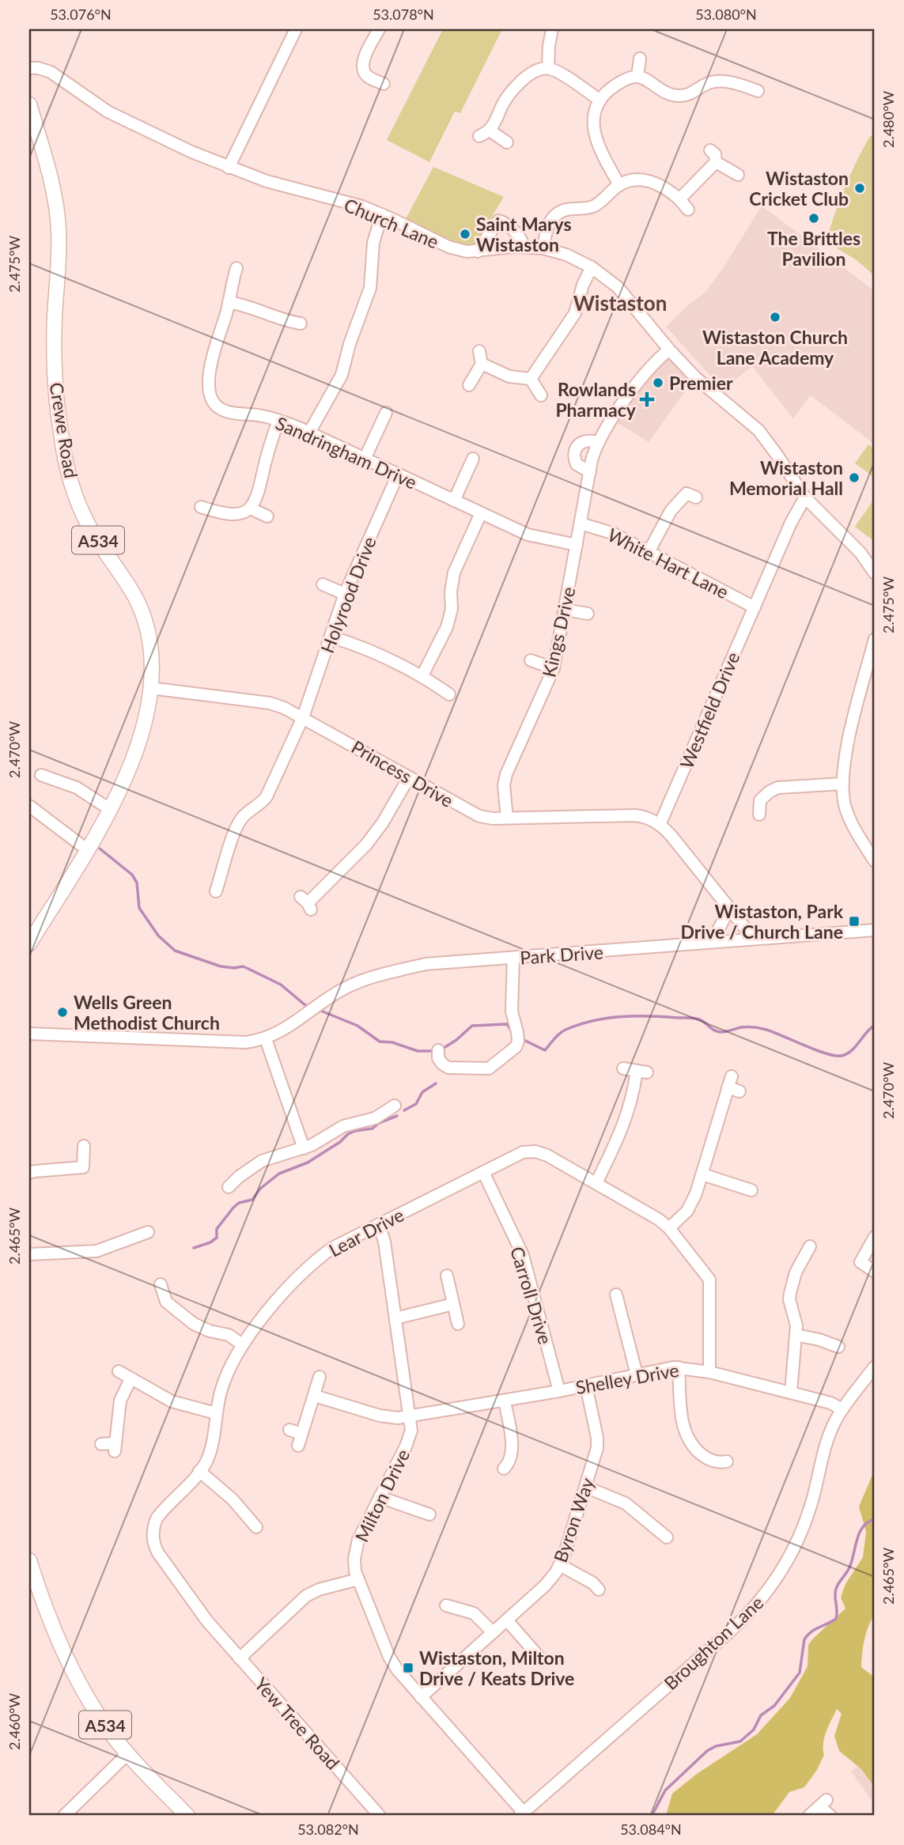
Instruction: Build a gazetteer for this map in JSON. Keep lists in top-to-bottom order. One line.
{"streets":{"main road":["Crewe Road","A534"],"street":["Church Lane","Sandringham Drive","White Hart Lane","Holyrood Drive","Kings Drive","Westfield Drive","Princess Drive","Park Drive","Lear Drive","Carroll Drive","Shelley Drive","Milton Drive","Byron Way","Broughton Lane","Yew Tree Road"]},"crossings":[["Church Lane","Kings Drive"],["Church Lane","Westfield Drive"],["Crewe Road","Princess Drive"],["Sandringham Drive","Holyrood Drive"],["Sandringham Drive","Kings Drive"],["White Hart Lane","Kings Drive"],["White Hart Lane","Westfield Drive"],["Holyrood Drive","Princess Drive"],["Kings Drive","Princess Drive"],["Westfield Drive","Princess Drive"],["Lear Drive","Carroll Drive"],["Lear Drive","Shelley Drive"],["Lear Drive","Milton Drive"],["Lear Drive","Yew Tree Road"],["Carroll Drive","Shelley Drive"],["Shelley Drive","Milton Drive"],["Shelley Drive","Byron Way"],["Shelley Drive","Broughton Lane"],["Milton Drive","Byron Way"],["Milton Drive","Broughton Lane"]],"districts":["Wistaston"],"places":{"other":["Wistaston Cricket Club","The Brittles Pavilion","Saint Marys Wistaston","Wistaston Church Lane Academy","Premier","Wistaston Memorial Hall","Wells Green Methodist Church"],"health":["Rowlands Pharmacy"],"transit":["Wistaston, Park Drive / Church Lane","Wistaston, Milton Drive / Keats Drive"]},"coordinates":["53.076°N","53.078°N","53.080°N","2.480°W","2.475°W","2.470°W","2.465°W","2.460°W","53.082°N","53.084°N"]}
